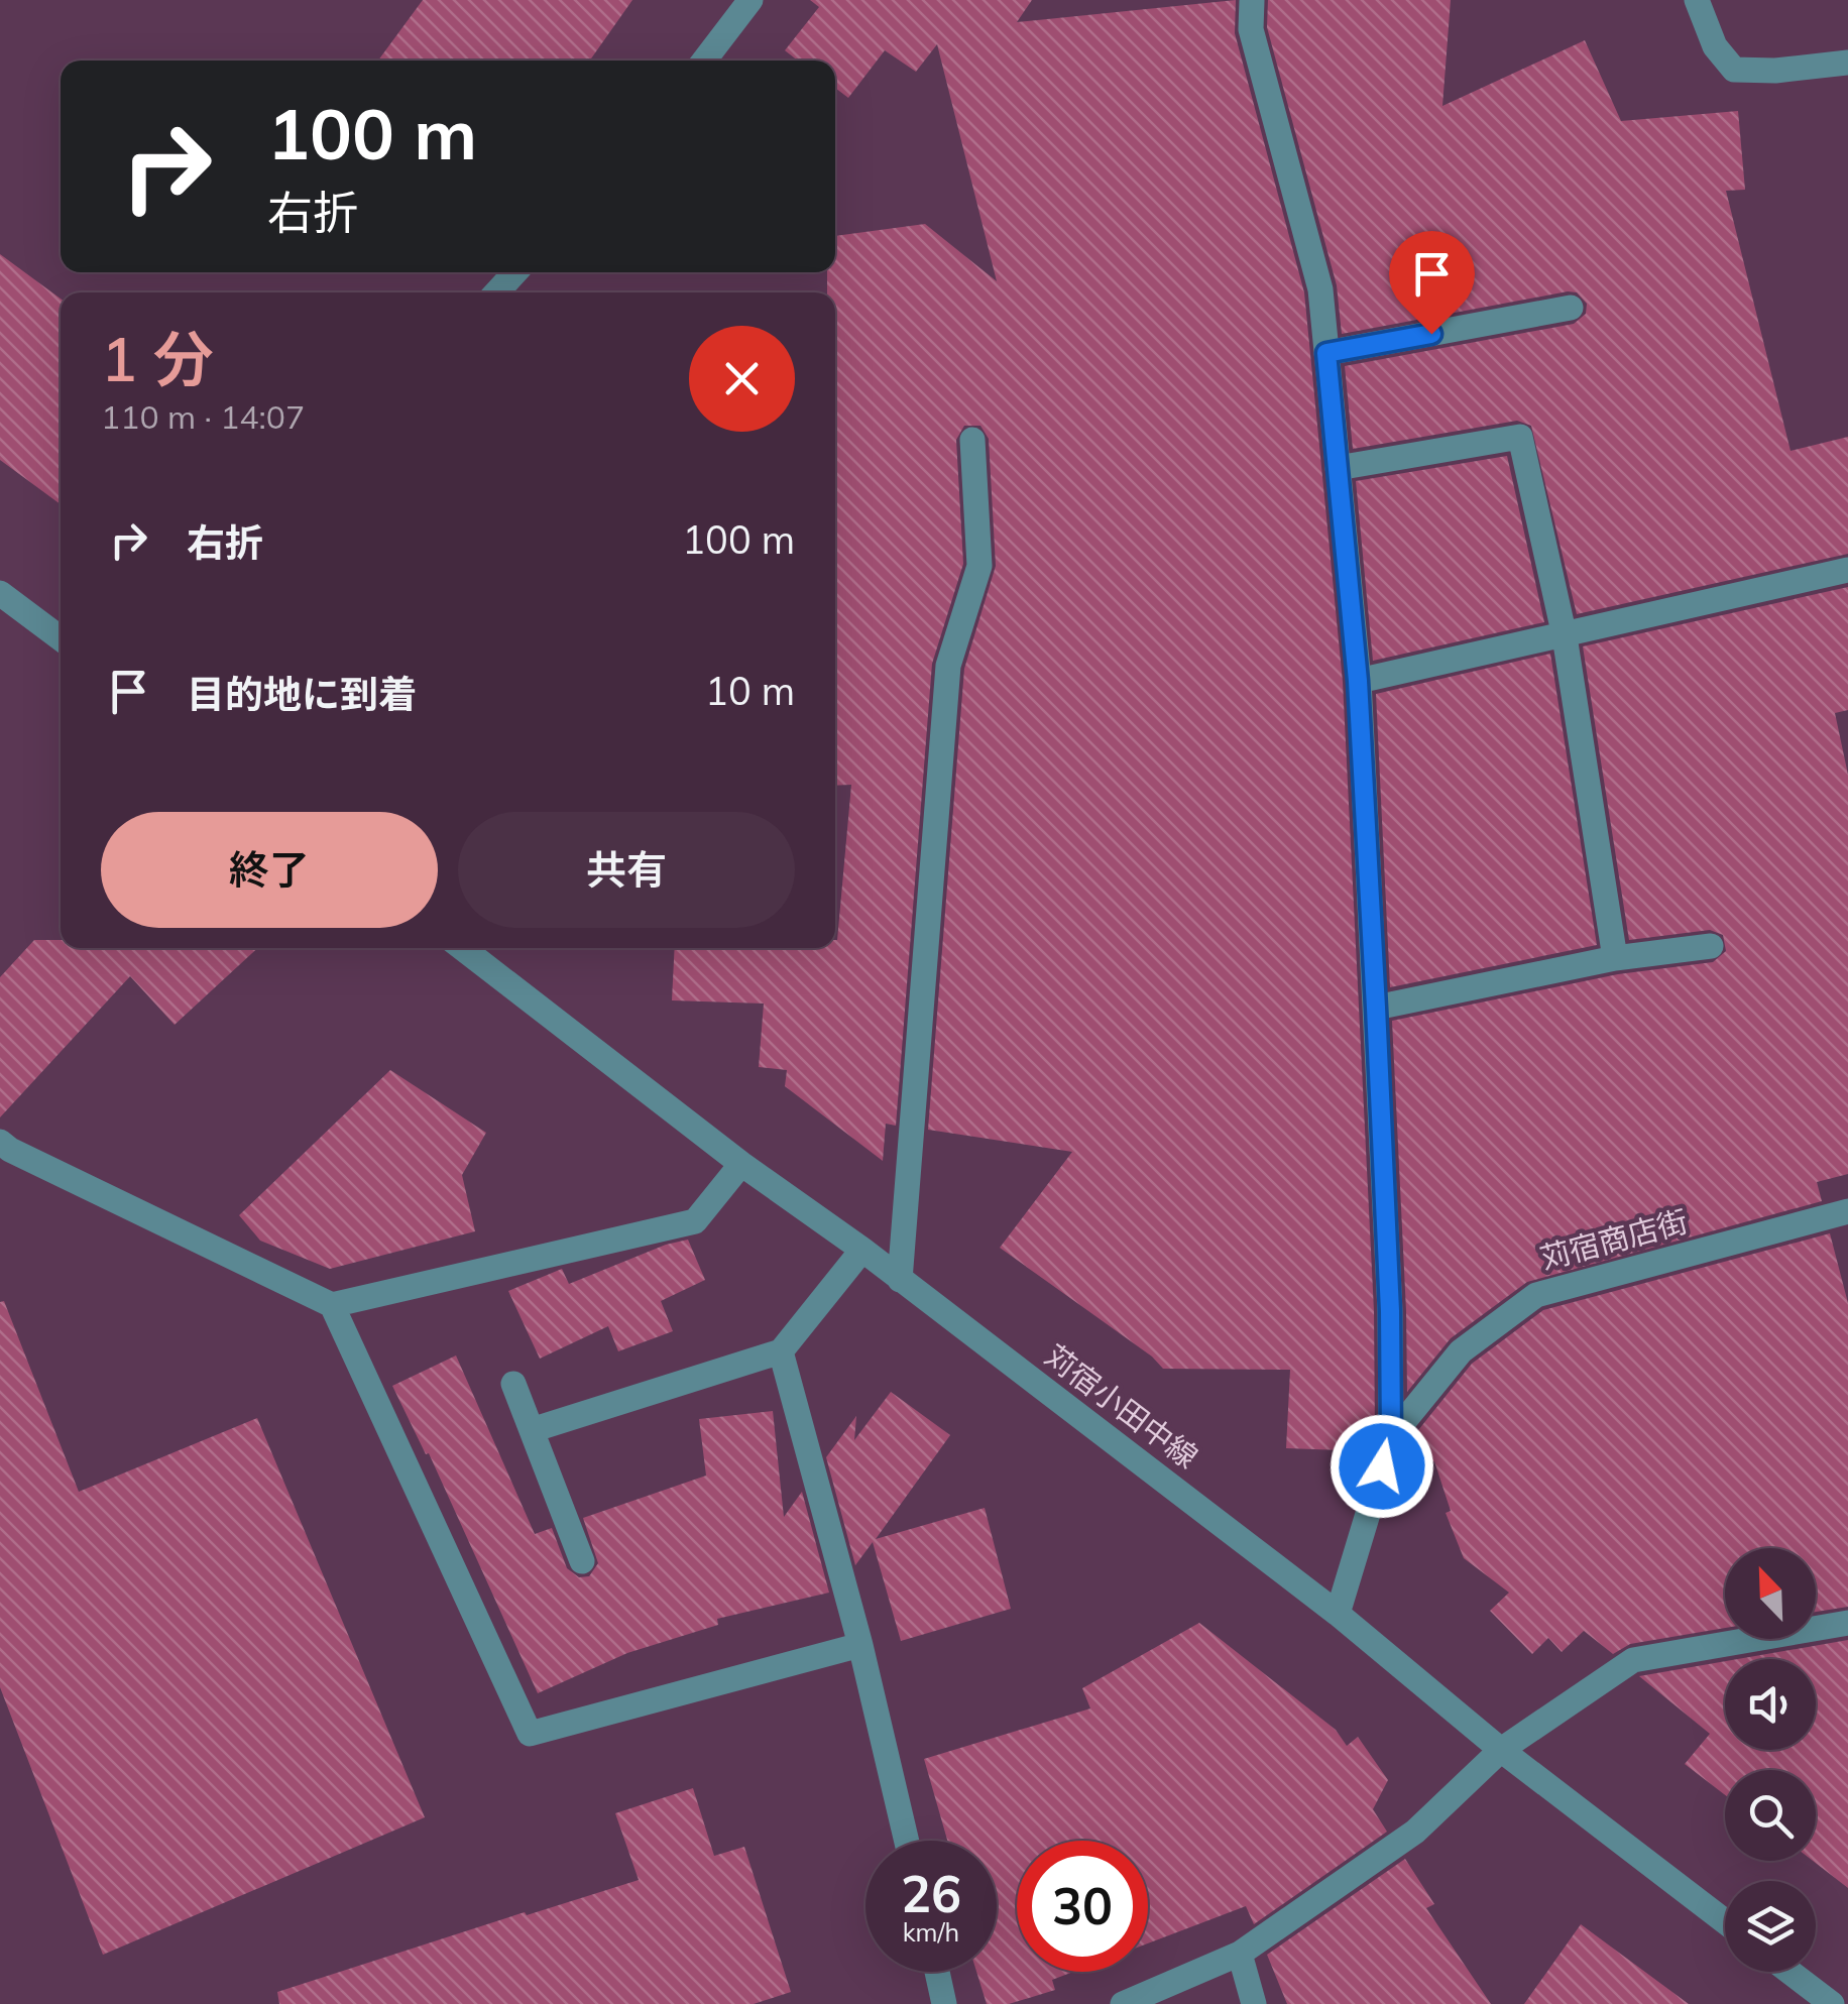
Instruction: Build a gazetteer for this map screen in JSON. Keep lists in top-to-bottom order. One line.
{"streets":{"street":["苅宿商店街","苅宿小田中線"]},"north":"top left","page":{"turn":["100 m","右折"],"heading":["1 分","110 m · 14:07"],"list":[{"name":"右折","value":"100 m"},{"name":"目的地に到着","value":"10 m"}],"buttons":["終了","共有"],"speed":"26 km/h","limit":"30"}}
